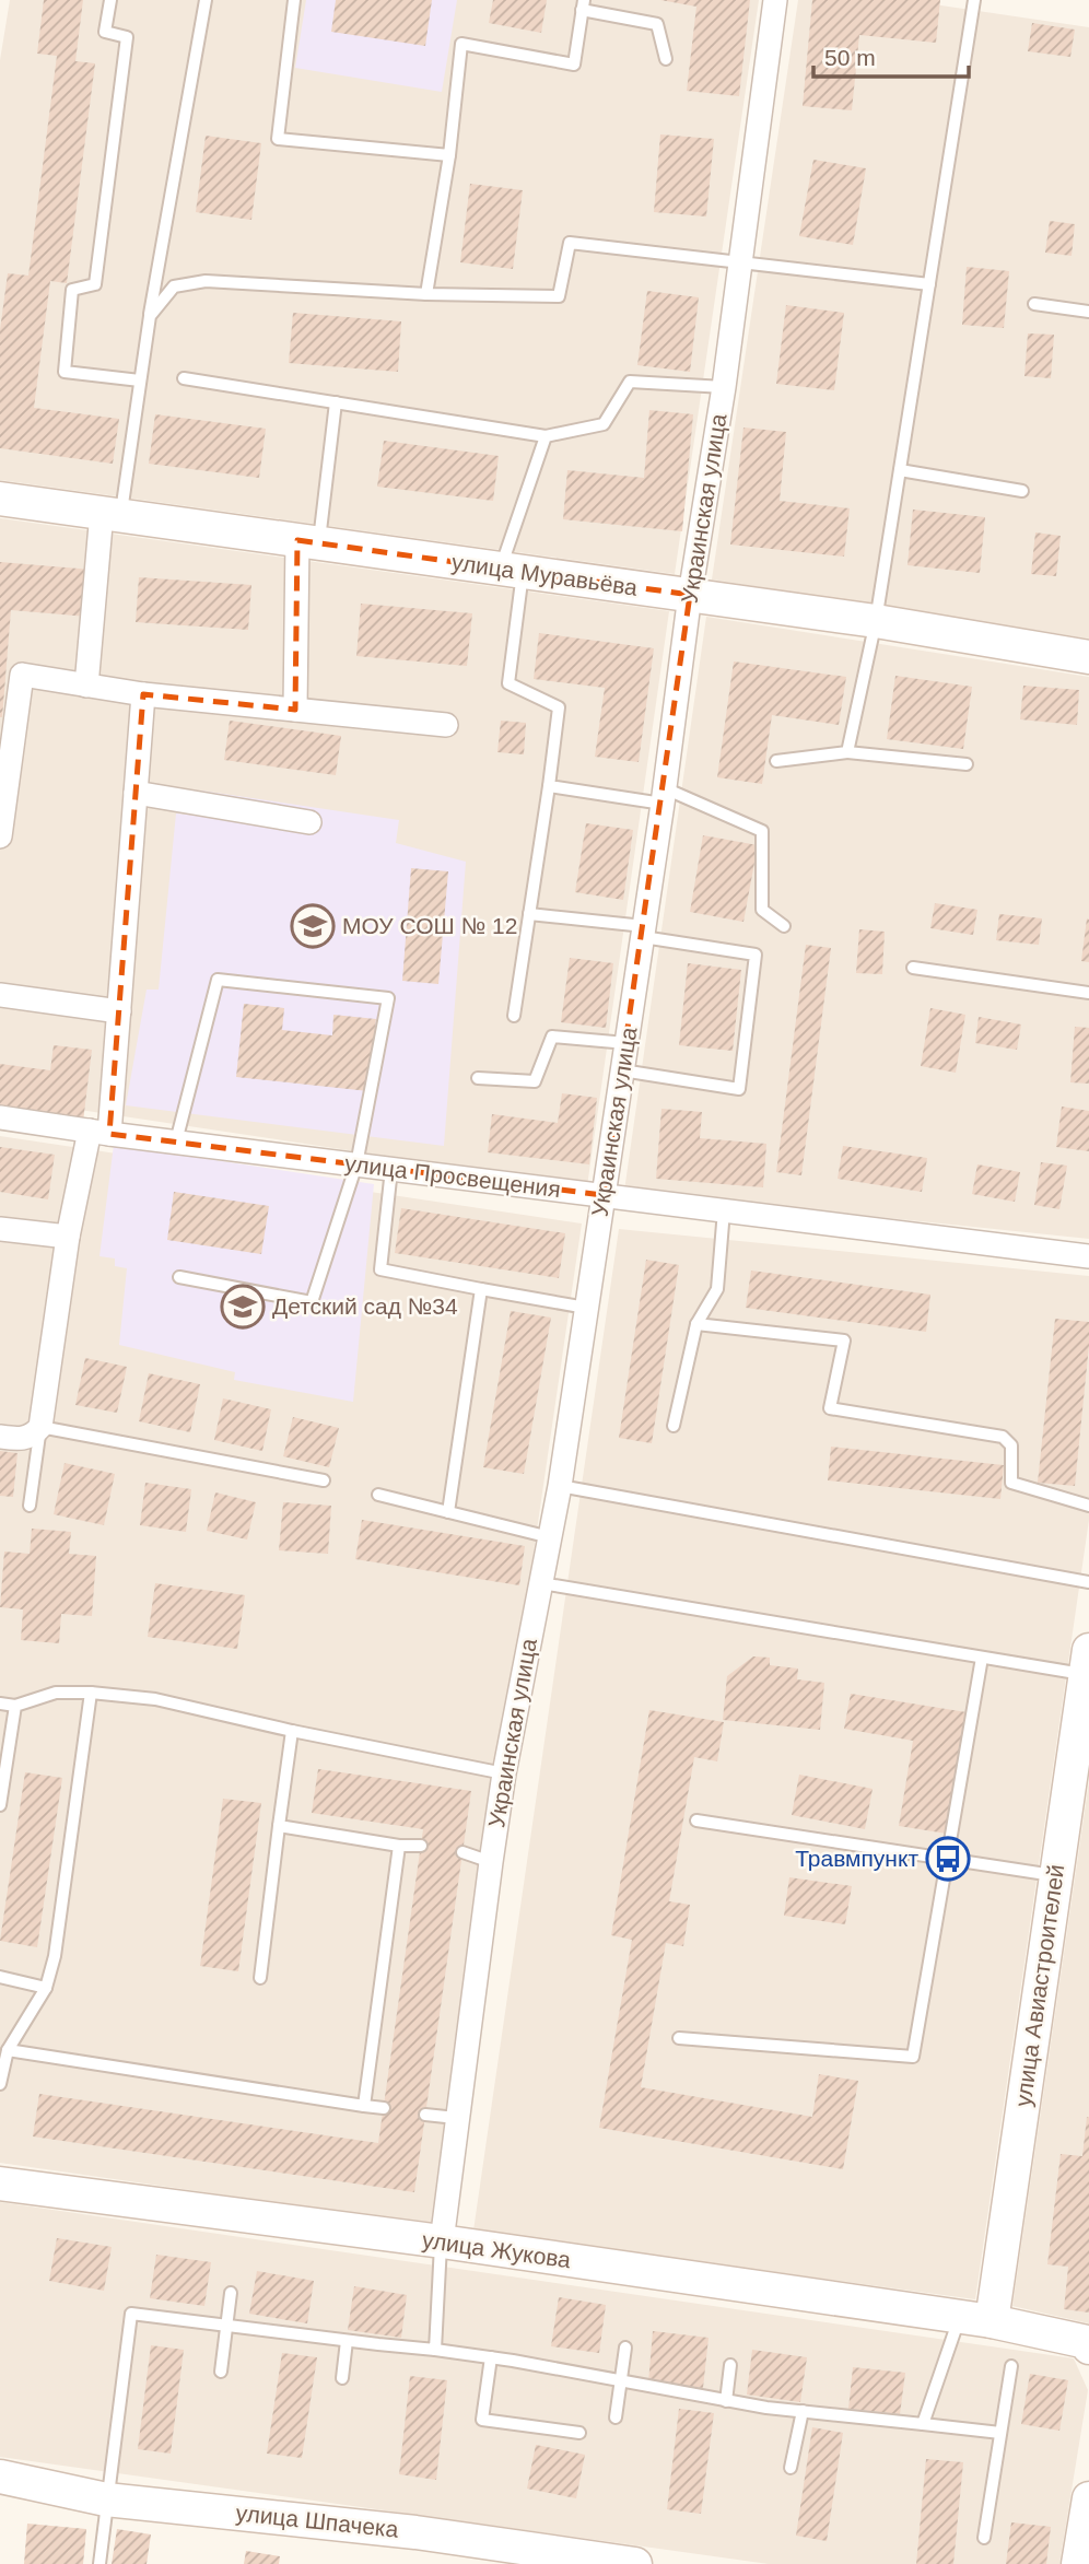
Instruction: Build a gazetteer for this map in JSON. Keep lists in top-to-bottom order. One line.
{"streets":{"street":["Украинская улица","улица Муравьёва","улица Просвещения","улица Авиастроителей","улица Жукова","улица Шпачека"]},"crossings":[["Украинская улица","улица Муравьёва"],["Украинская улица","улица Просвещения"],["Украинская улица","улица Жукова"],["улица Авиастроителей","улица Жукова"]],"places":{"school or university":["МОУ СОШ № 12","Детский сад №34"],"bus stop":["Травмпункт"]},"scale_bar":"50 m"}
